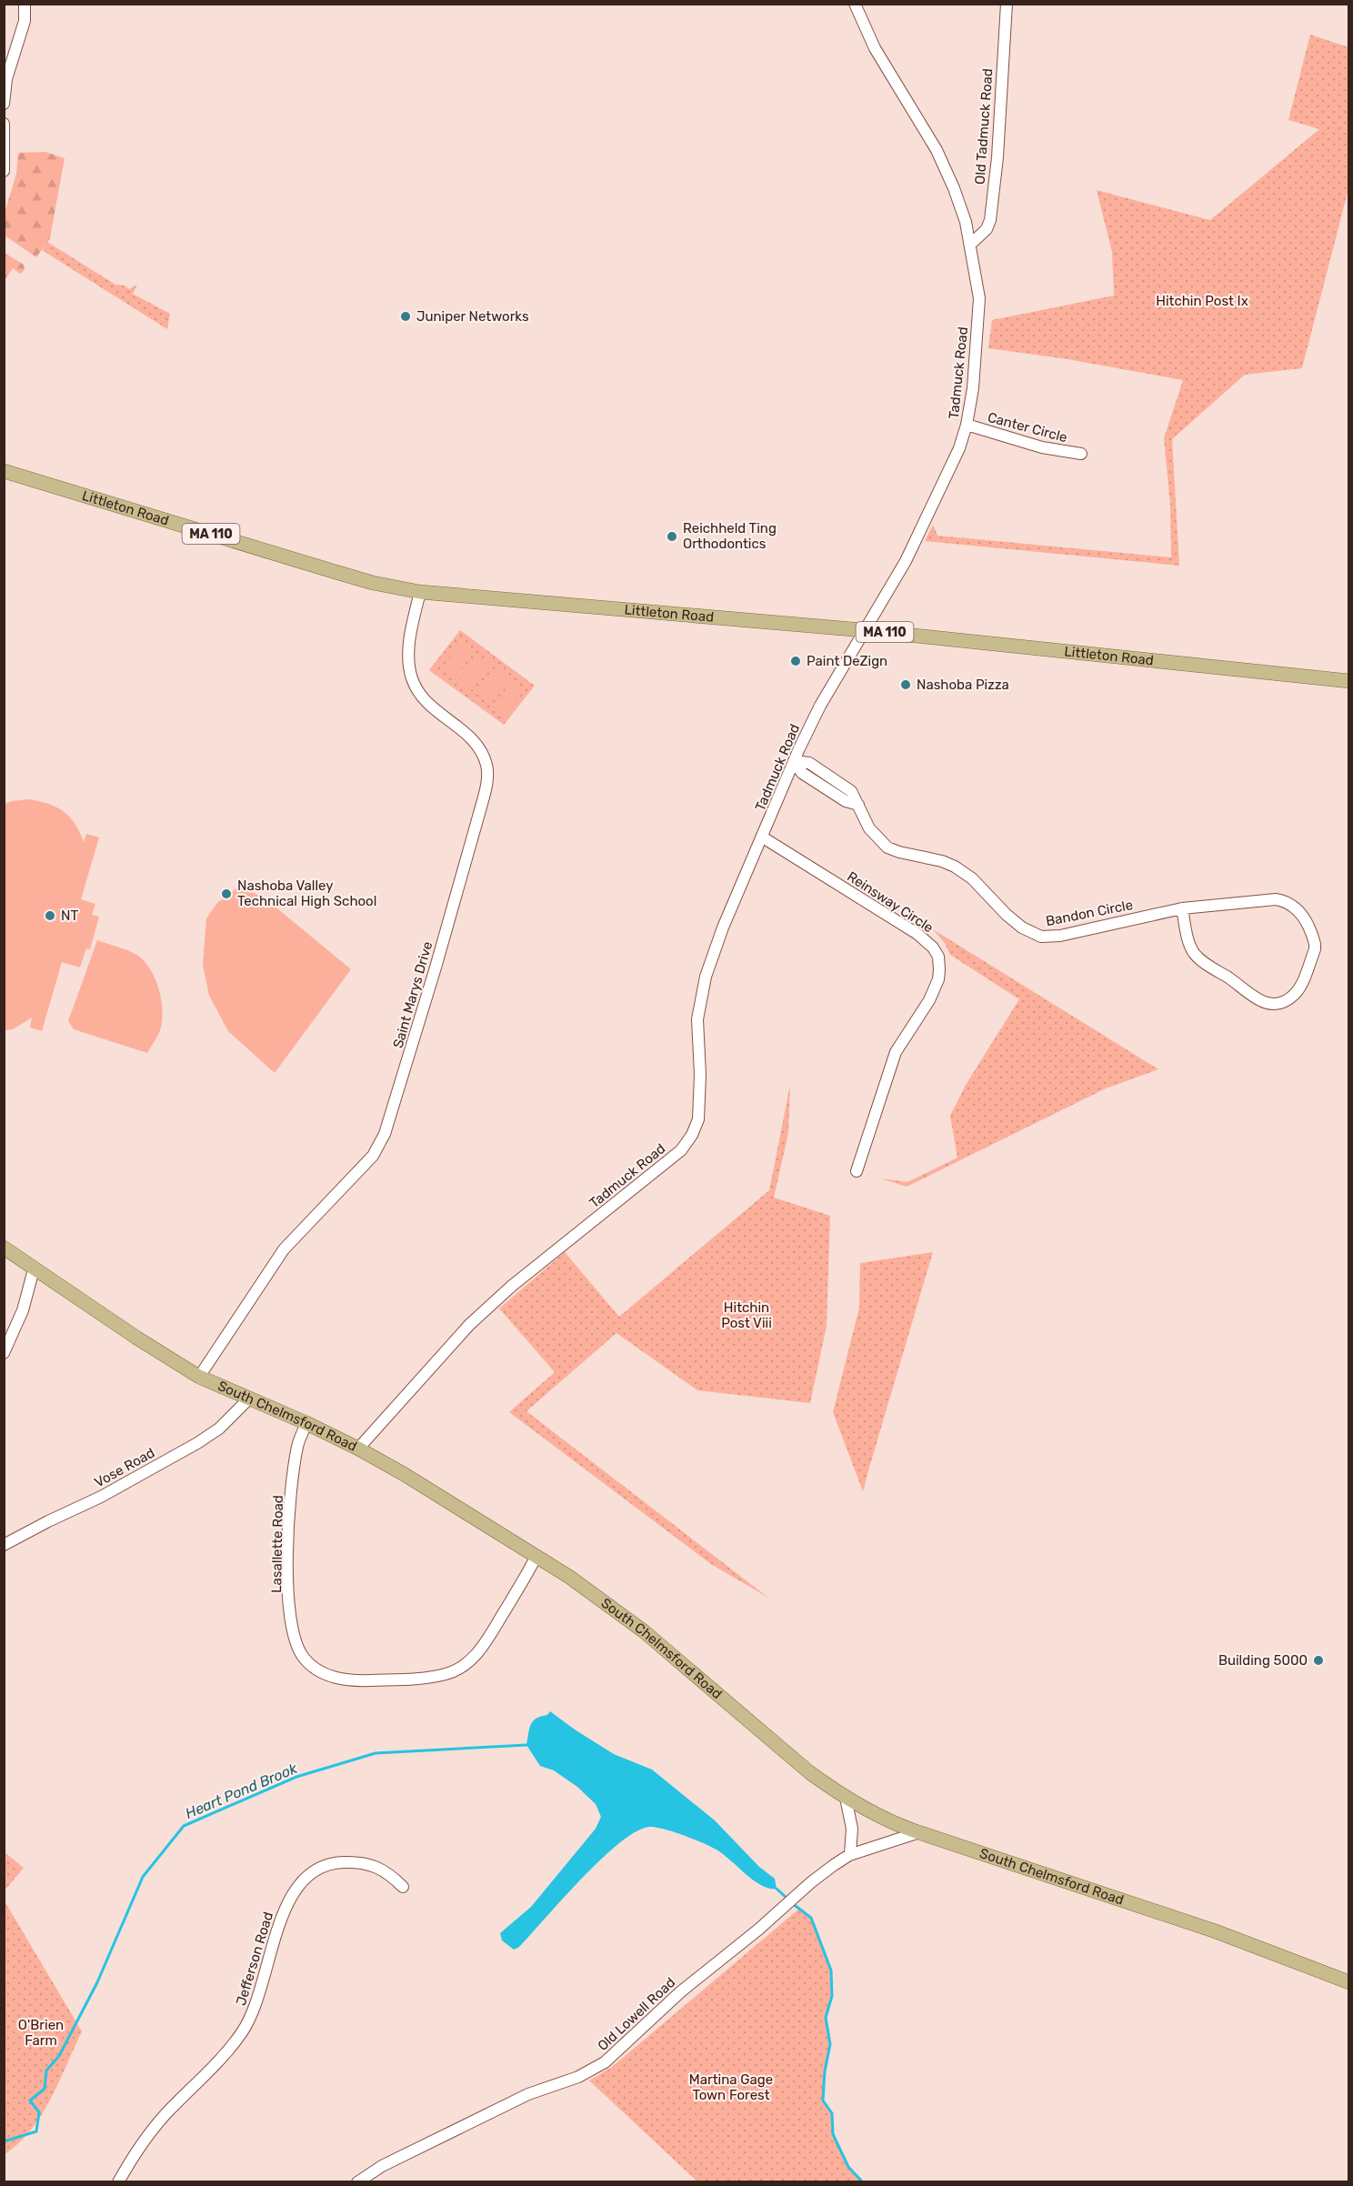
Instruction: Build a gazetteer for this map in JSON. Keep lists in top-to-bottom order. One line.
{"streets":{"main road":["Littleton Road","MA 110","South Chelmsford Road"],"street":["Old Tadmuck Road","Tadmuck Road","Canter Circle","Reinsway Circle","Bandon Circle","Saint Marys Drive","Vose Road","Lasallette Road","Jefferson Road","Old Lowell Road"]},"crossings":[["Old Tadmuck Road","Tadmuck Road"],["Tadmuck Road","Canter Circle"],["Tadmuck Road","Littleton Road"],["Tadmuck Road","Reinsway Circle"],["Tadmuck Road","Bandon Circle"],["Tadmuck Road","South Chelmsford Road"],["Littleton Road","Saint Marys Drive"],["Saint Marys Drive","South Chelmsford Road"],["South Chelmsford Road","Vose Road"],["South Chelmsford Road","Lasallette Road"],["South Chelmsford Road","Old Lowell Road"]],"water":["Heart Pond Brook"],"parks":["Hitchin Post Ix","Hitchin Post Viii","O'Brien Farm","Martina Gage Town Forest"],"places":["Juniper Networks","Reichheld Ting Orthodontics","Paint DeZign","Nashoba Pizza","Nashoba Valley Technical High School","NT","Building 5000"]}
